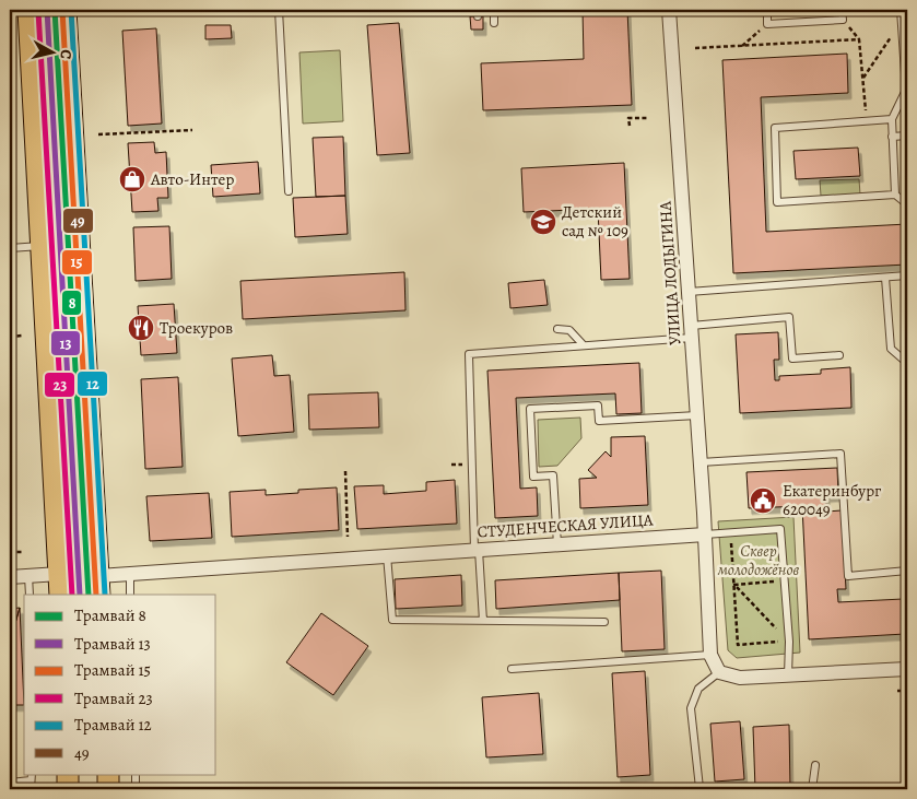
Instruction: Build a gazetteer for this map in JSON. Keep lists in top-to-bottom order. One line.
{"streets":{"street":["УЛИЦА ЛОДЫГИНА","СТУДЕНЧЕСКАЯ УЛИЦА"]},"crossings":[["УЛИЦА ЛОДЫГИНА","СТУДЕНЧЕСКАЯ УЛИЦА"]],"parks":["Сквер молодожёнов"],"places":{"shop":["Авто-Интер"],"school or university":["Детский сад № 109"],"restaurant":["Троекуров"],"public building":["Екатеринбург 620049"]},"lines":["tram line 8","tram line 13","tram line 15","tram line 12","transit line 49","tram line 23"],"legend":["Трамвай 8","Трамвай 13","Трамвай 15","Трамвай 23","Трамвай 12","49"],"north":"right"}
